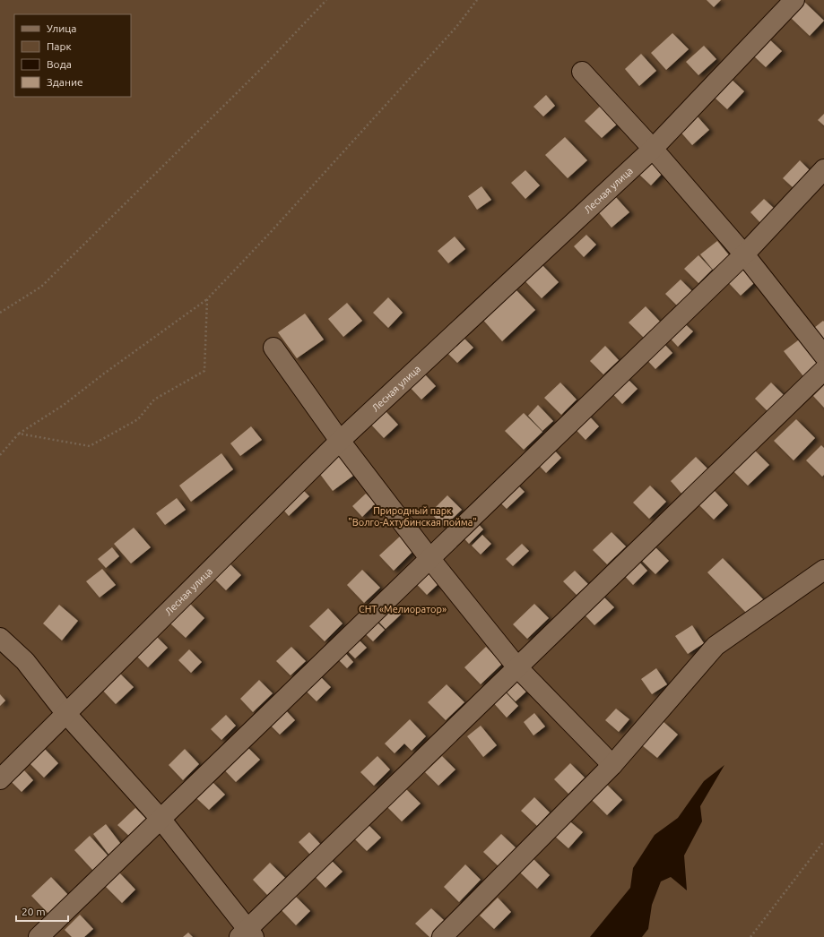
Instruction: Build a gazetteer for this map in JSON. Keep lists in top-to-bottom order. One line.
{"streets":{"street":["Лесная улица"]},"parks":["Природный парк \"Волго-Ахтубинская пойма\"","СНТ «Мелиоратор»"],"legend":["Улица","Парк","Вода","Здание"],"scale_bar":"20 m"}
